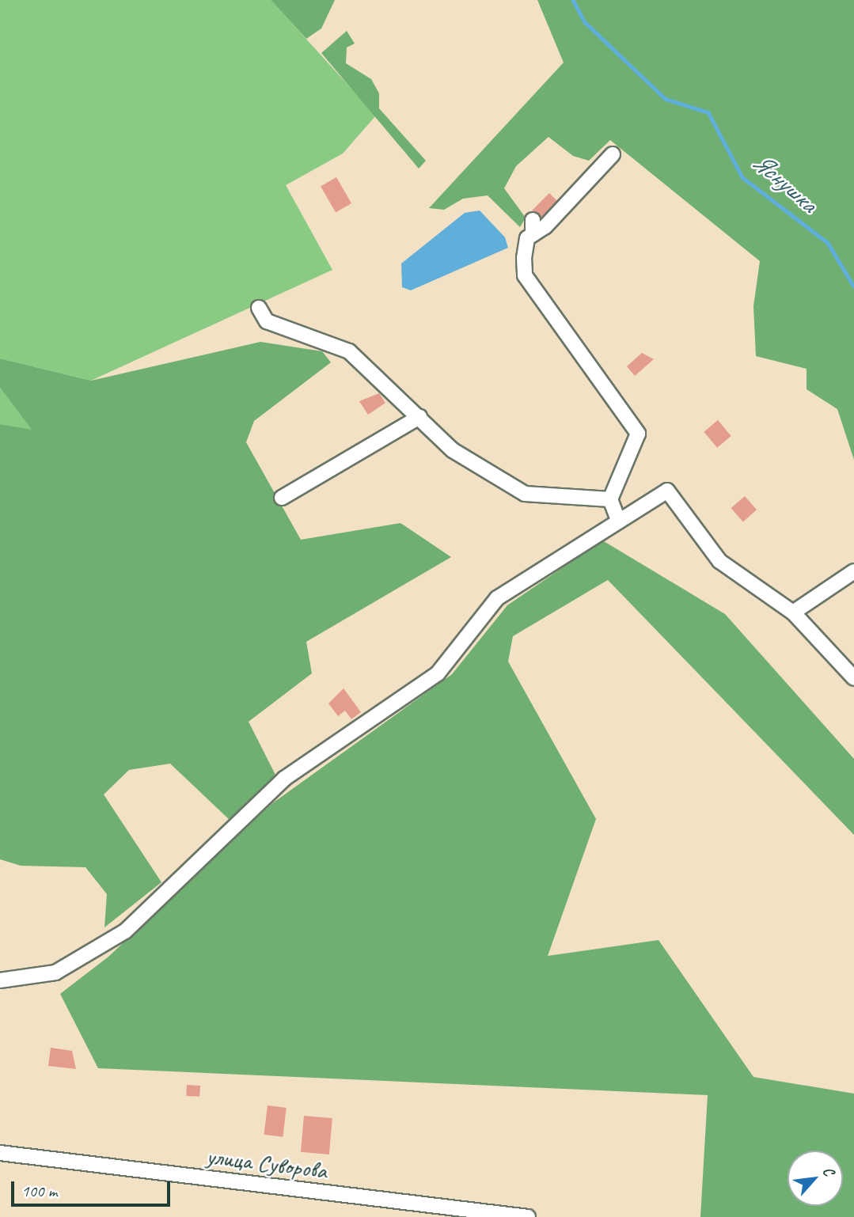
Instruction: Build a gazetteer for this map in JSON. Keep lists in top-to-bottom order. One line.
{"streets":{"street":["улица Суворова"]},"water":["Яснушка"],"scale_bar":"100 m","north":"top right"}
